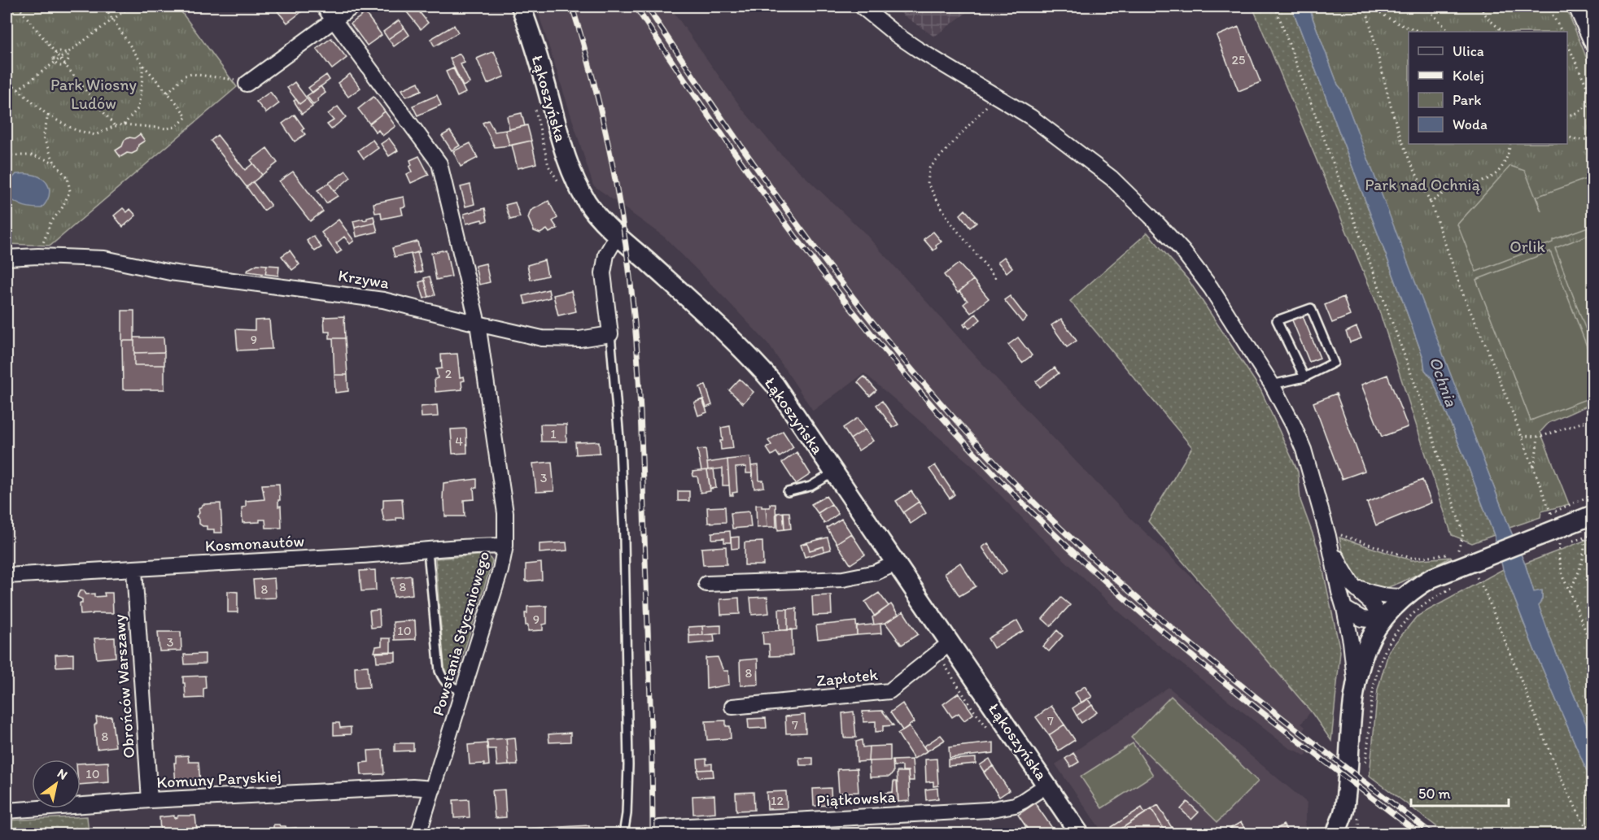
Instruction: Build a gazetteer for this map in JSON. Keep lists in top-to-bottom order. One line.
{"streets":{"street":["Łąkoszyńska","Krzywa","Kosmonautów","Powstania Styczniowego","Zapłotek","Obrońców Warszawy","Komuny Paryskiej","Piątkowska"]},"crossings":[["Łąkoszyńska","Zapłotek"],["Łąkoszyńska","Piątkowska"],["Krzywa","Powstania Styczniowego"],["Kosmonautów","Powstania Styczniowego"],["Kosmonautów","Obrońców Warszawy"],["Powstania Styczniowego","Komuny Paryskiej"],["Obrońców Warszawy","Komuny Paryskiej"]],"water":["Ochnia"],"parks":["Park Wiosny Ludów","Park nad Ochnią","Orlik"],"house_numbers":["25","9","2","1","4","3","8","8","9","10","3","8","7","7","8","10","12"],"legend":["Ulica","Kolej","Park","Woda"],"scale_bar":"50 m","north":"top right"}
